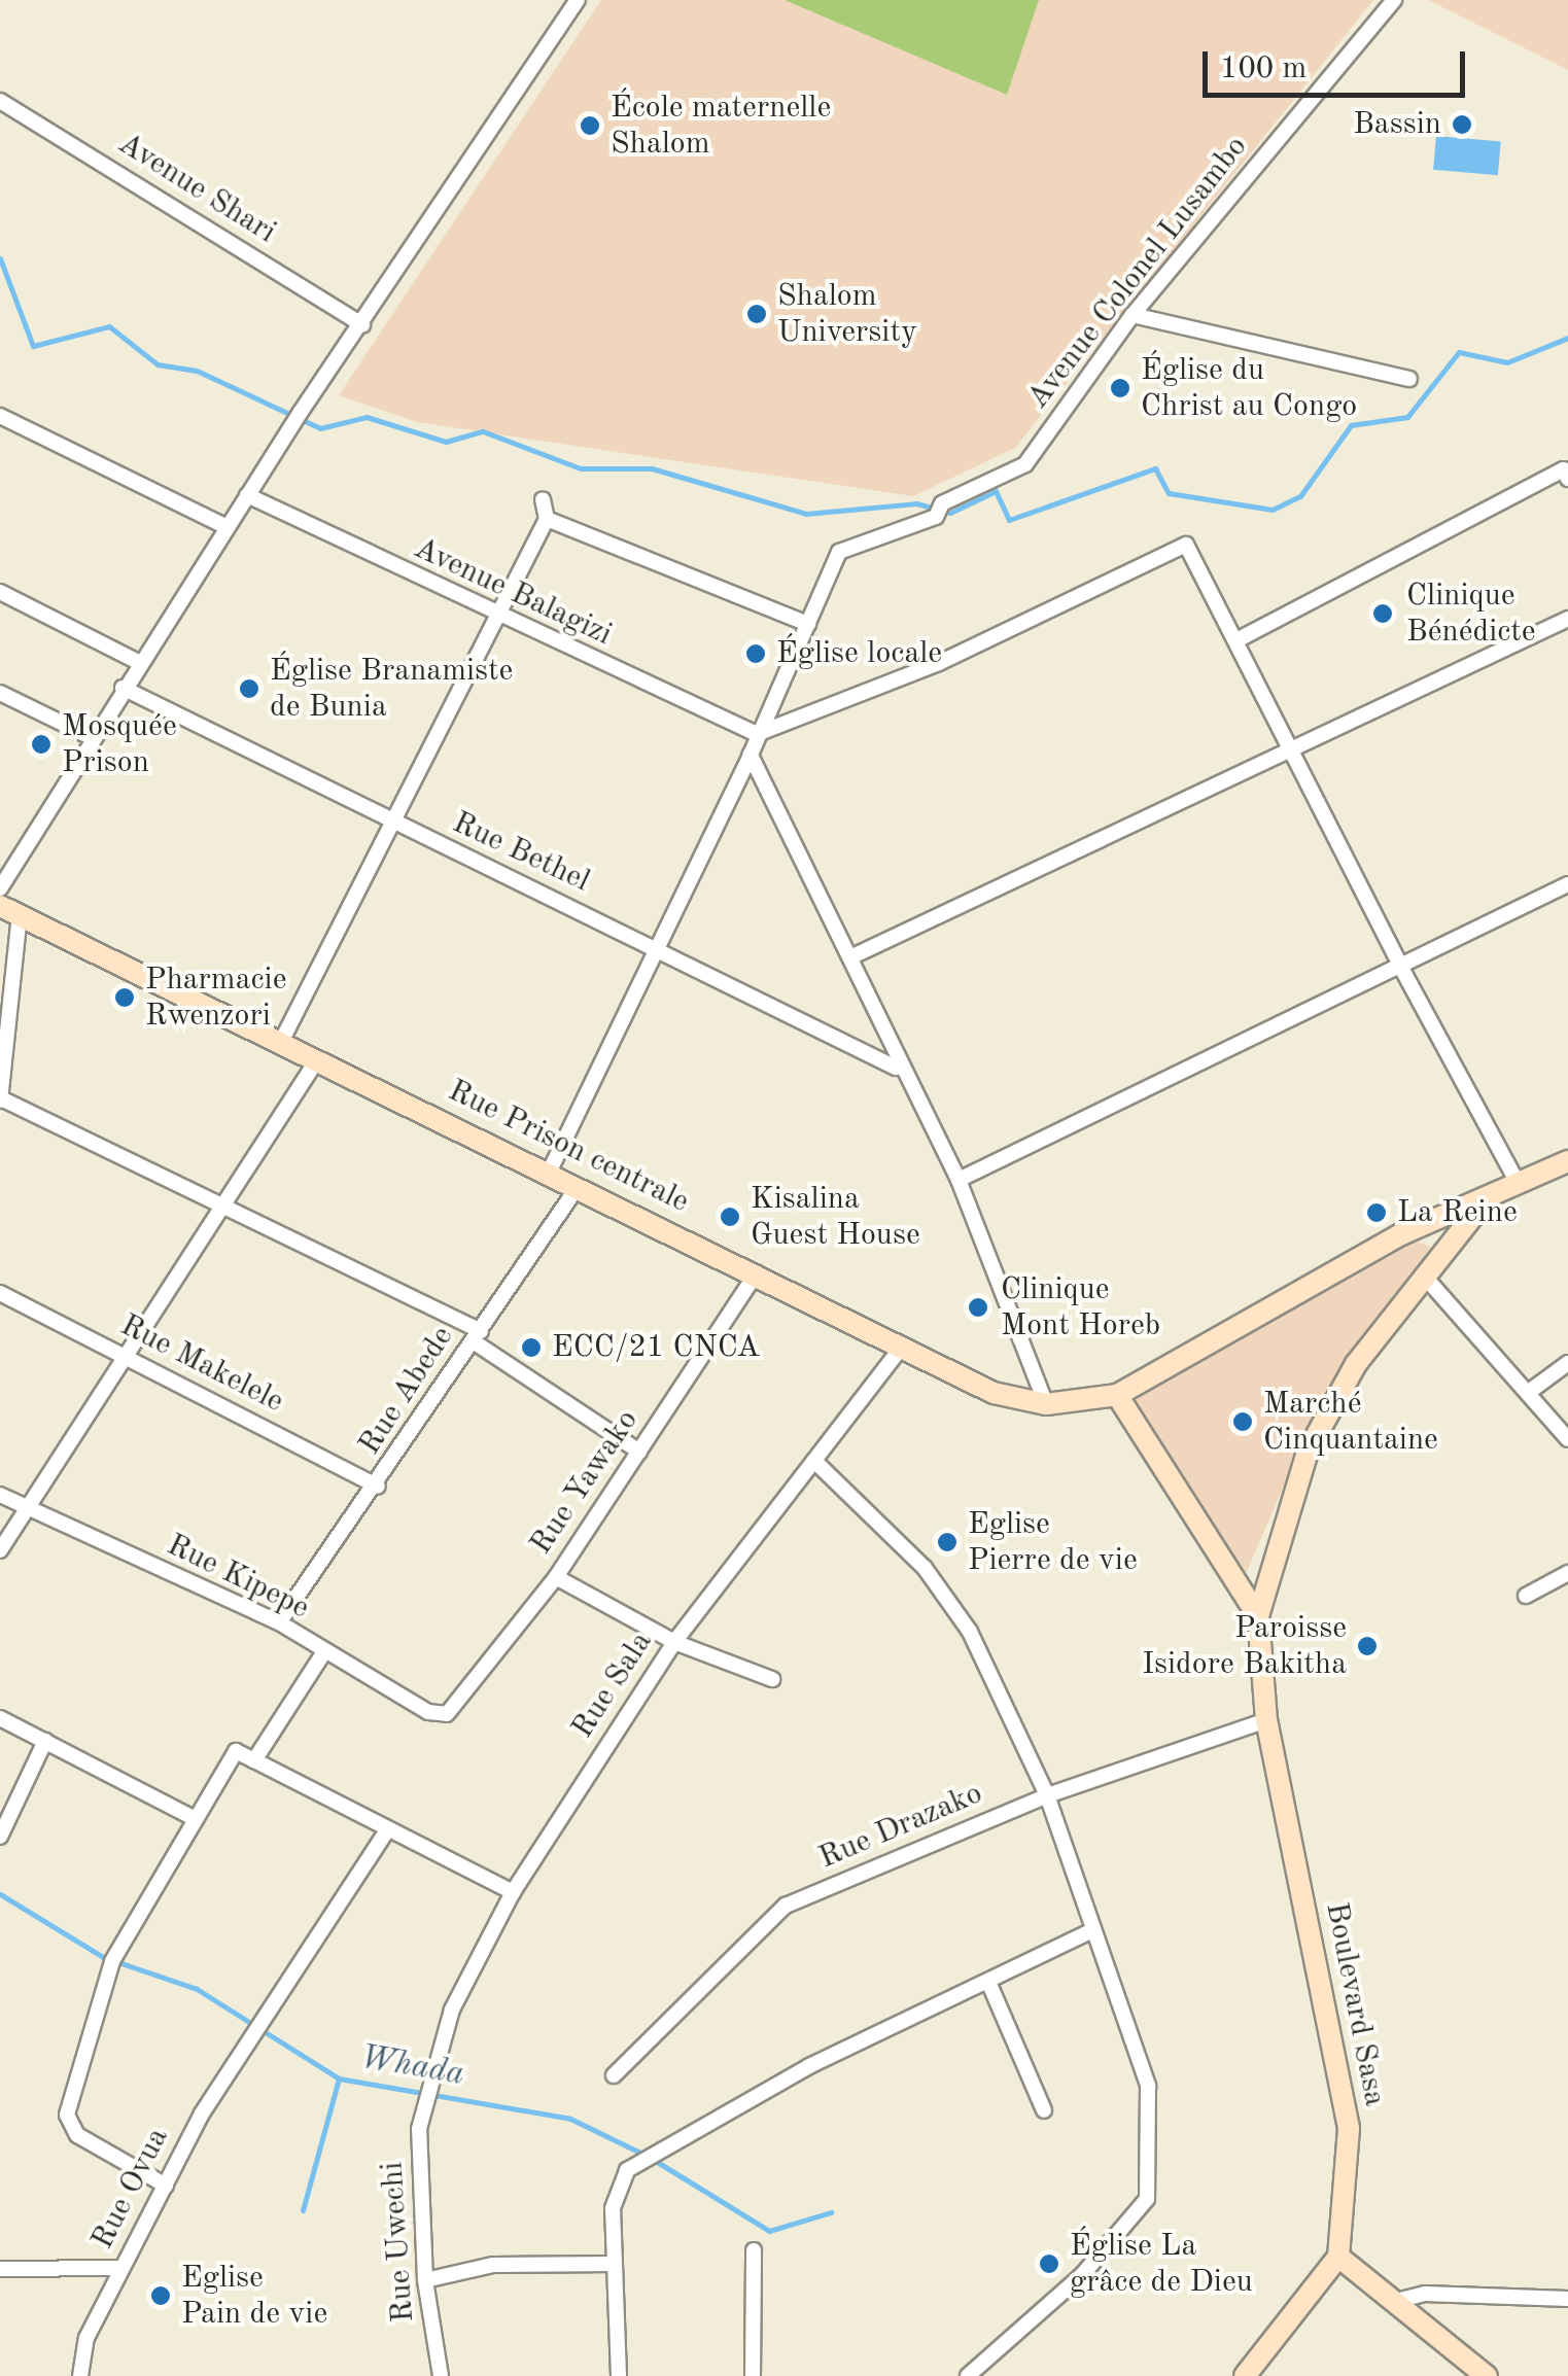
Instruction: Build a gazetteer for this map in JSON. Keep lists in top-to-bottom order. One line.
{"streets":{"street":["Avenue Shari","Avenue Colonel Lusambo","Avenue Balagizi","Rue Bethel","Rue Prison centrale","Rue Makelele","Rue Abede","Rue Yawako","Rue Kipepe","Rue Sala","Rue Drazako","Boulevard Sasa","Rue Ovua","Rue Uwechi"]},"crossings":[["Avenue Colonel Lusambo","Avenue Balagizi"],["Avenue Colonel Lusambo","Rue Bethel"],["Avenue Colonel Lusambo","Rue Prison centrale"],["Rue Prison centrale","Rue Abede"],["Rue Prison centrale","Rue Yawako"],["Rue Prison centrale","Rue Sala"],["Rue Prison centrale","Boulevard Sasa"],["Rue Makelele","Rue Abede"],["Rue Abede","Rue Kipepe"],["Rue Yawako","Rue Kipepe"],["Rue Sala","Rue Uwechi"],["Rue Drazako","Boulevard Sasa"]],"water":["Whada"],"places":["Bassin","École maternelle Shalom","Shalom University","Église du Christ au Congo","Clinique Bénédicte","Église locale","Église Branamiste de Bunia","Mosquée Prison","Pharmacie Rwenzori","La Reine","Kisalina Guest House","Clinique Mont Horeb","ECC/21 CNCA","Marché Cinquantaine","Eglise Pierre de vie","Paroisse Isidore Bakitha","Église La grâce de Dieu","Eglise Pain de vie"],"scale_bar":"100 m"}
